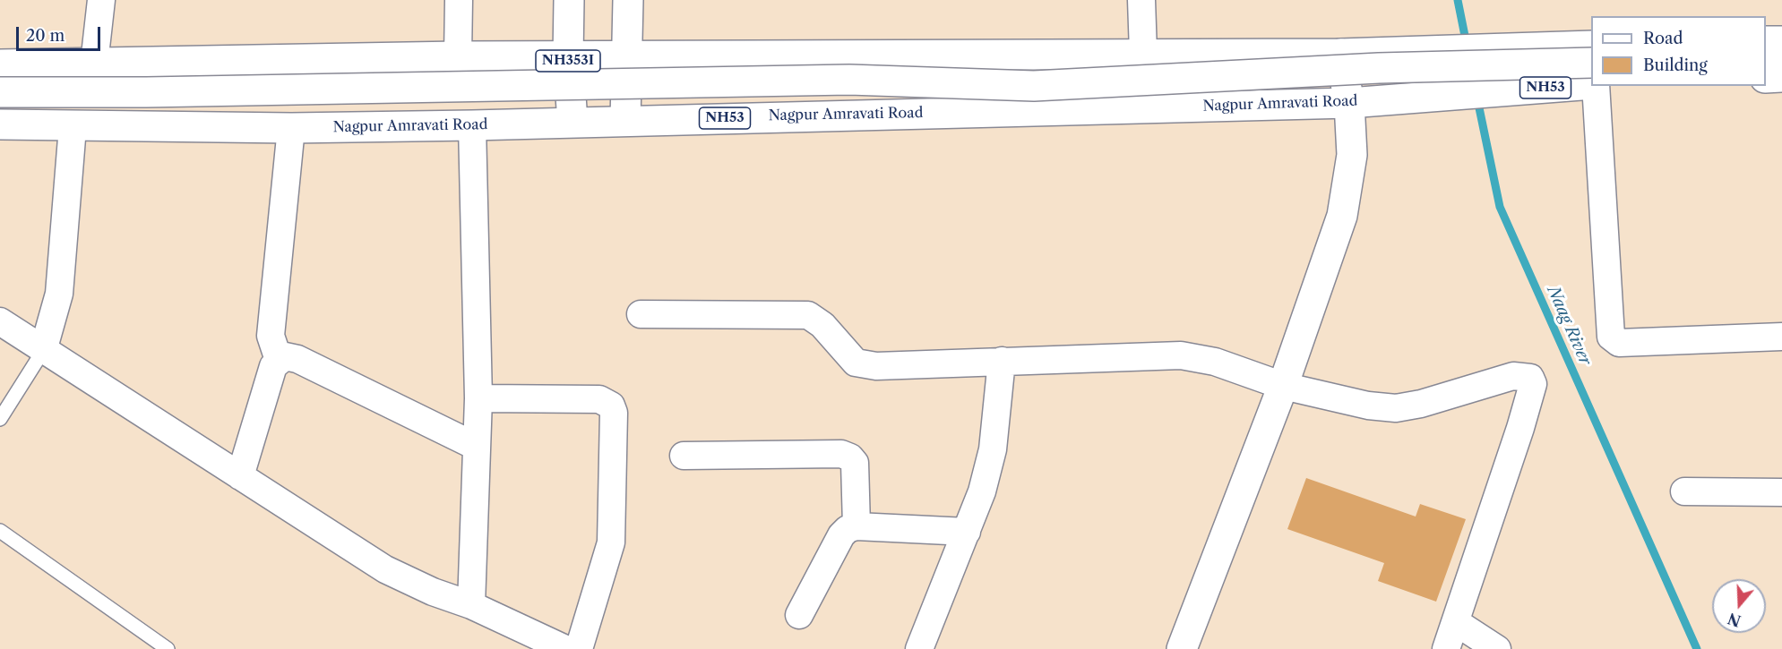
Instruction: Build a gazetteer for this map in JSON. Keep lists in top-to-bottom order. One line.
{"streets":{"main road":["NH353I","NH53","Nagpur Amravati Road"]},"crossings":[["NH353I","Nagpur Amravati Road"]],"water":["Naag River"],"legend":["Road","Building"],"scale_bar":"20 m","north":"bottom"}
